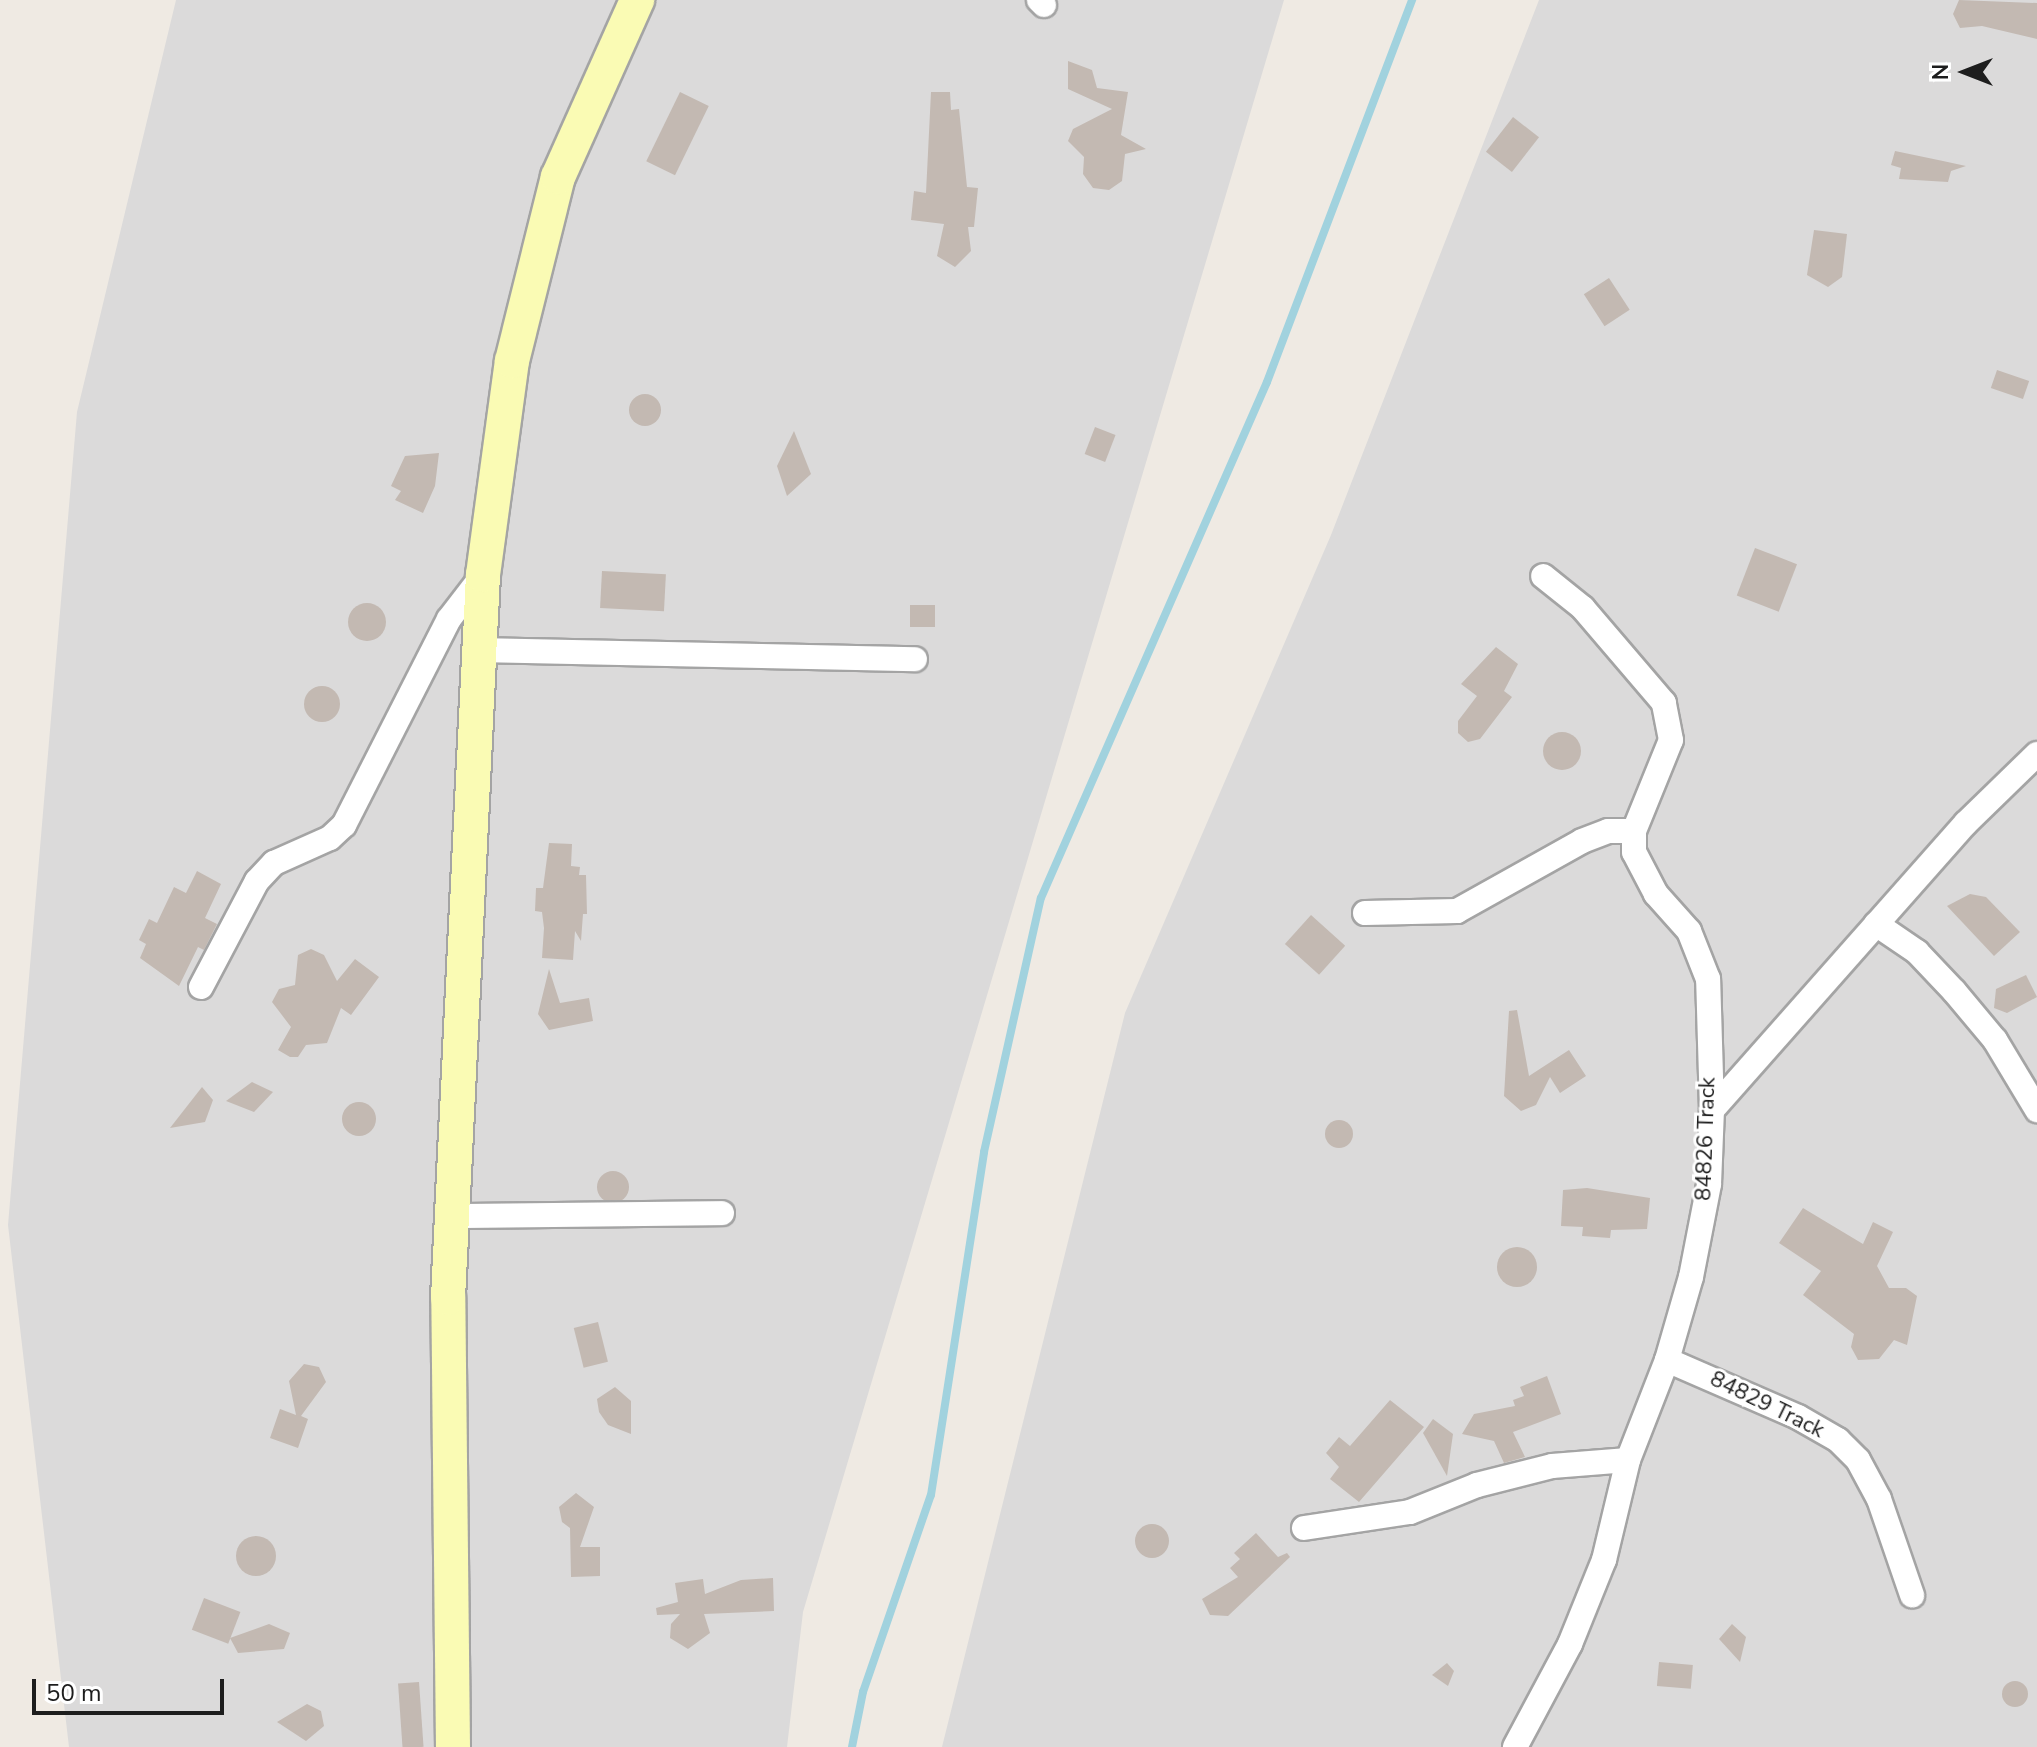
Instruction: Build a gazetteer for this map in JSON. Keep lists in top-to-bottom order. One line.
{"streets":{"street":["84826 Track","84829 Track"]},"crossings":[["84826 Track","84829 Track"]],"scale_bar":"50 m","north":"left"}
